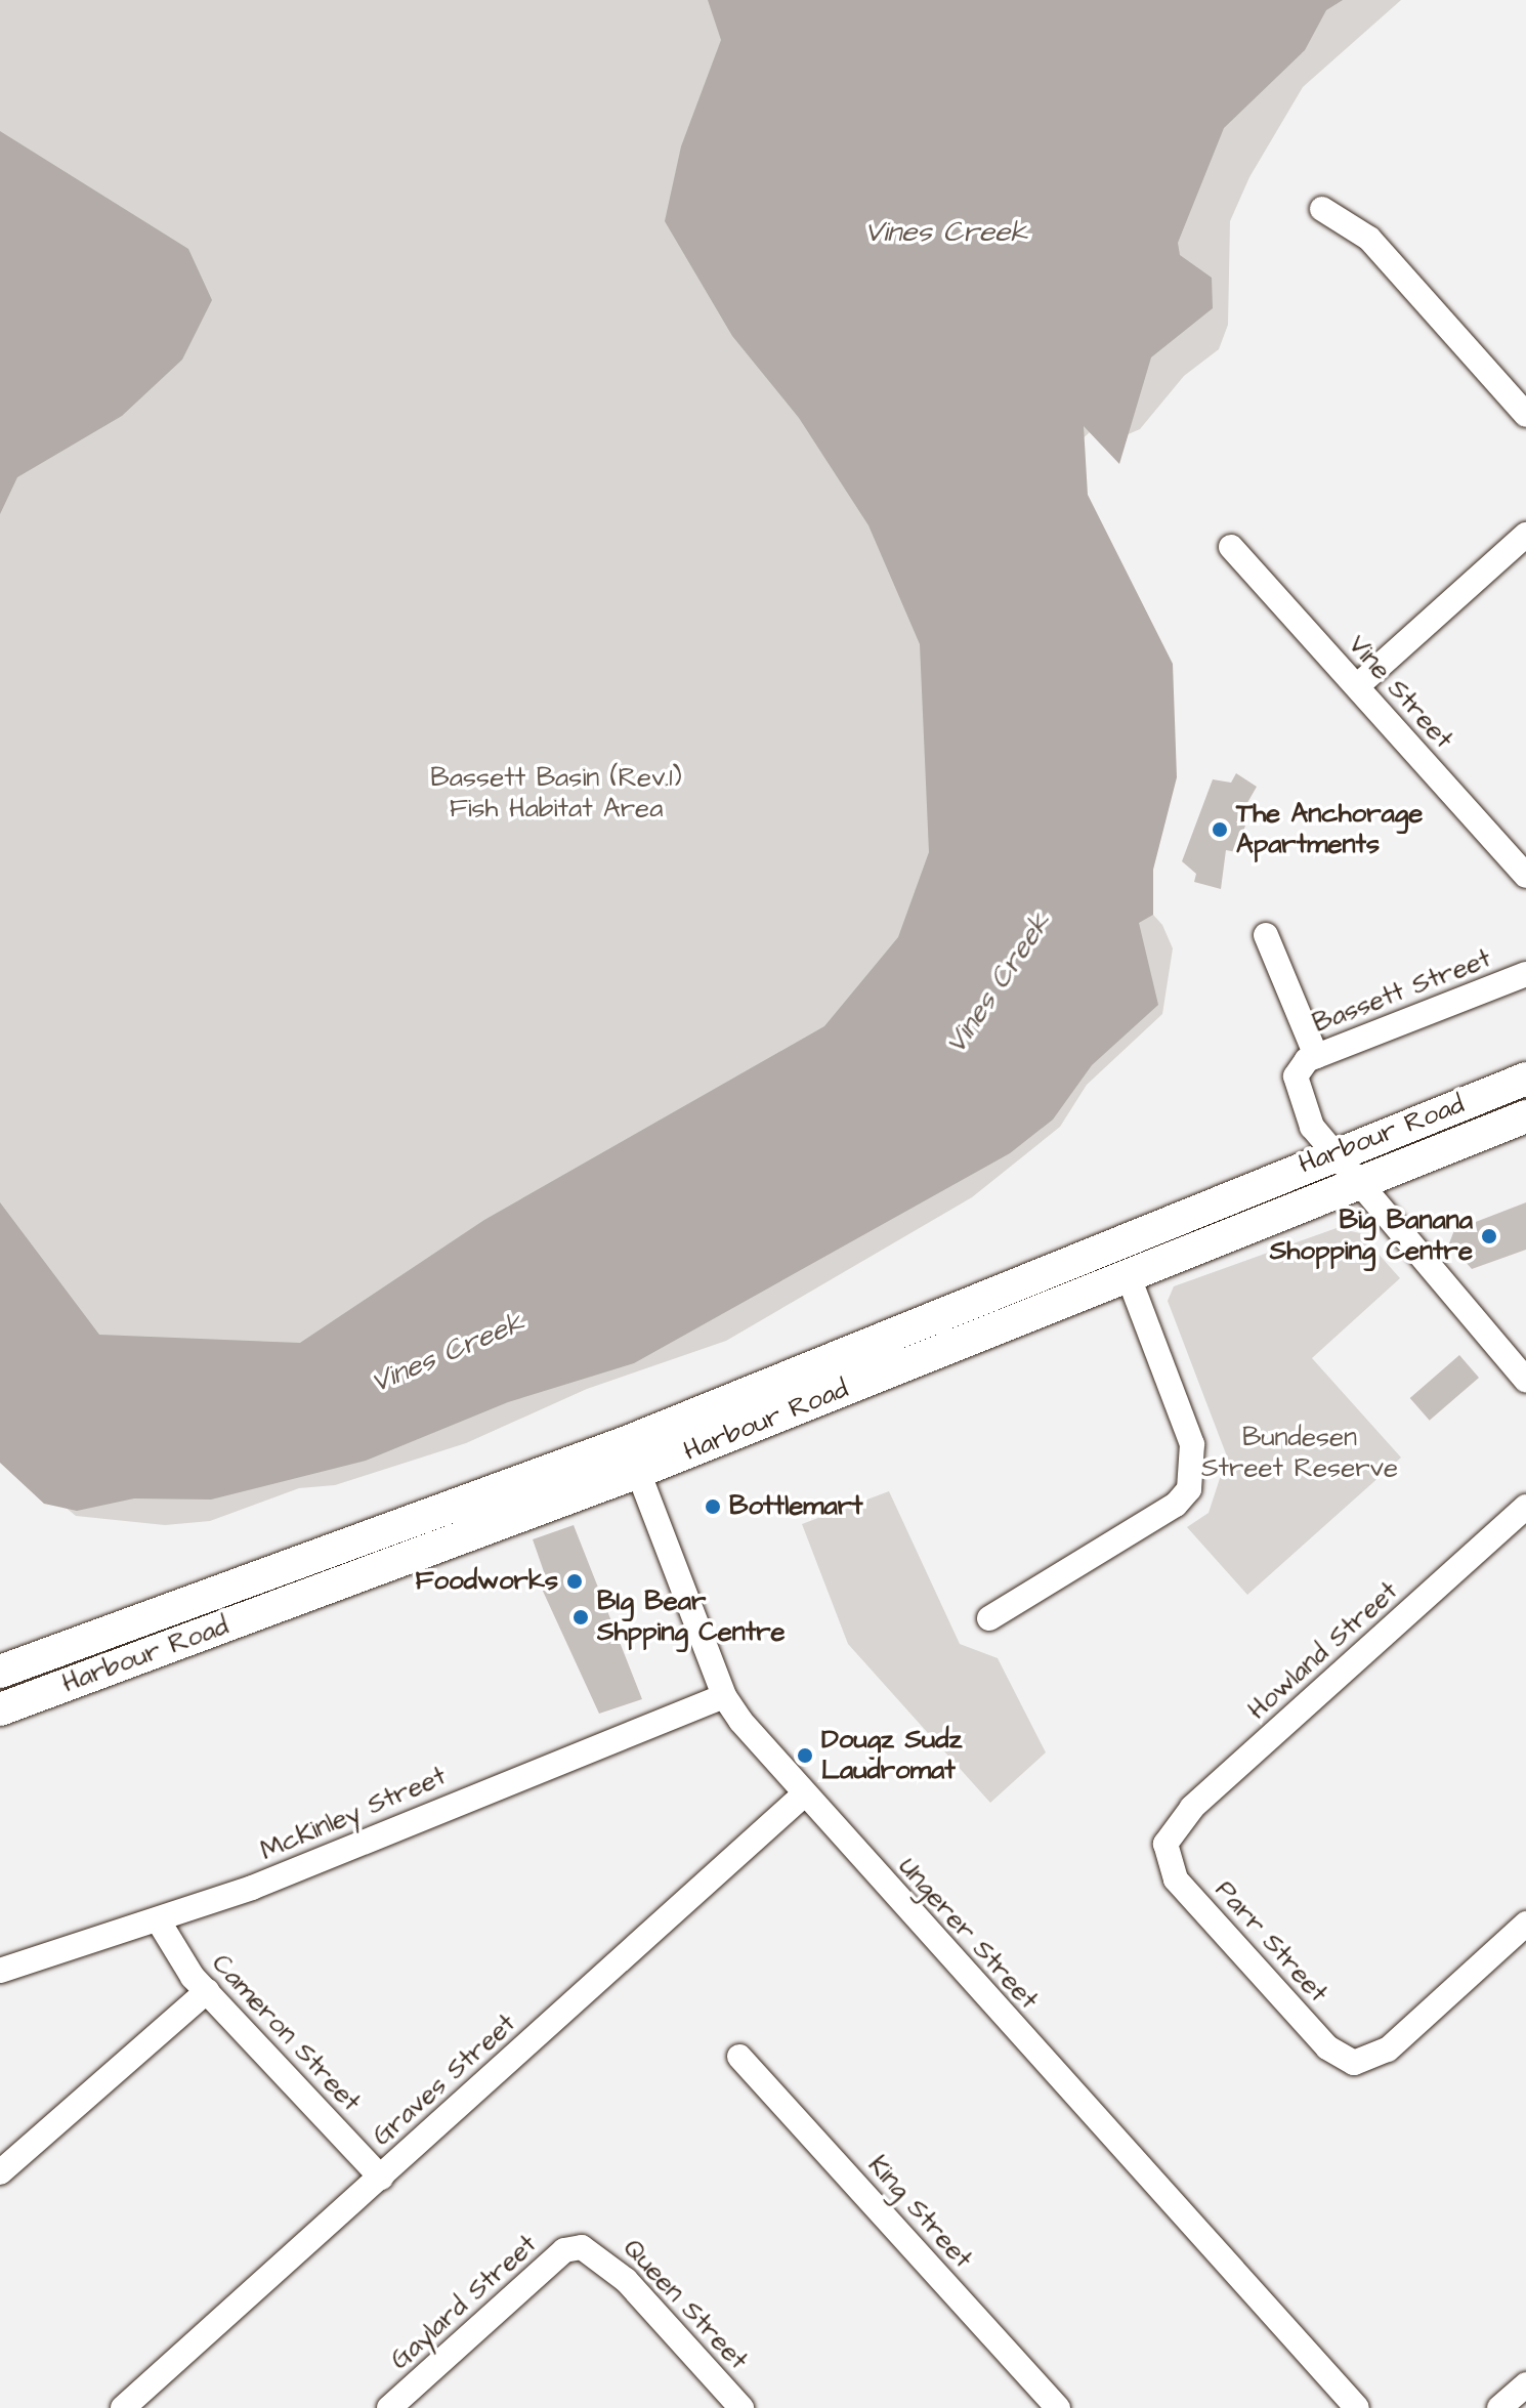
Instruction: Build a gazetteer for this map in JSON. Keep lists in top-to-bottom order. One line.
{"streets":{"main road":["Harbour Road"],"street":["Vine Street","Bassett Street","Howland Street","McKinley Street","Ungerer Street","Parr Street","Cameron Street","Graves Street","King Street","Gaylard Street","Queen Street"]},"crossings":[["Bassett Street","Harbour Road"],["Harbour Road","Ungerer Street"],["Howland Street","Parr Street"],["McKinley Street","Ungerer Street"],["McKinley Street","Cameron Street"],["Ungerer Street","Graves Street"],["Cameron Street","Graves Street"],["Gaylard Street","Queen Street"]],"water":["Vines Creek"],"parks":["Bassett Basin (Rev.1) Fish Habitat Area","Bundesen Street Reserve"],"places":["The Anchorage Apartments","Big Banana Shopping Centre","Bottlemart","Foodworks","BIg Bear Shpping Centre","Dougz Sudz Laudromat"]}
